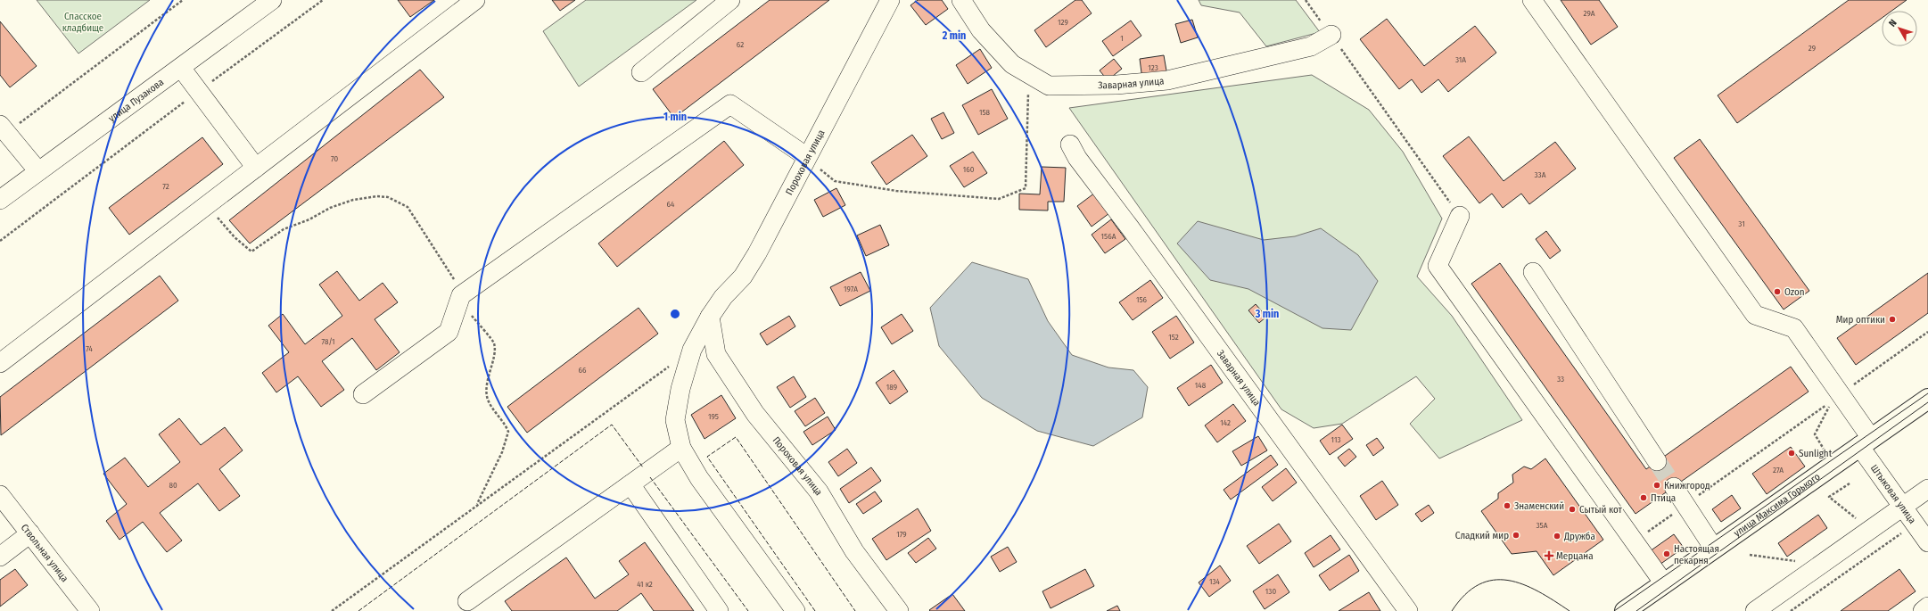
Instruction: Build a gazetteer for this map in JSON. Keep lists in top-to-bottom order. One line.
{"streets":{"main road":["улица Максима Горького"],"street":["Заварная улица","улица Пузакова","Пороховая улица","Штыковая улица","Ствольная улица"]},"crossings":[["Штыковая улица","улица Максима Горького"]],"parks":["Спасское кладбище"],"places":{"other":["Ozon","Мир оптики","Sunlight","Книжгород","Птица","Знаменский","Сытый кот","Сладкий мир","Дружба","Настоящая пекарня"],"health":["Мерцана"]},"house_numbers":["29А","129","1","62","29","31А","123","158","70","160","33А","72","64","31","156А","197А","156","152","78/1","74","66","33","148","189","195","142","113","27А","80","35А","179","134","41 к2","130"],"north":"top left","rings":["2 min","1 min","3 min"]}
